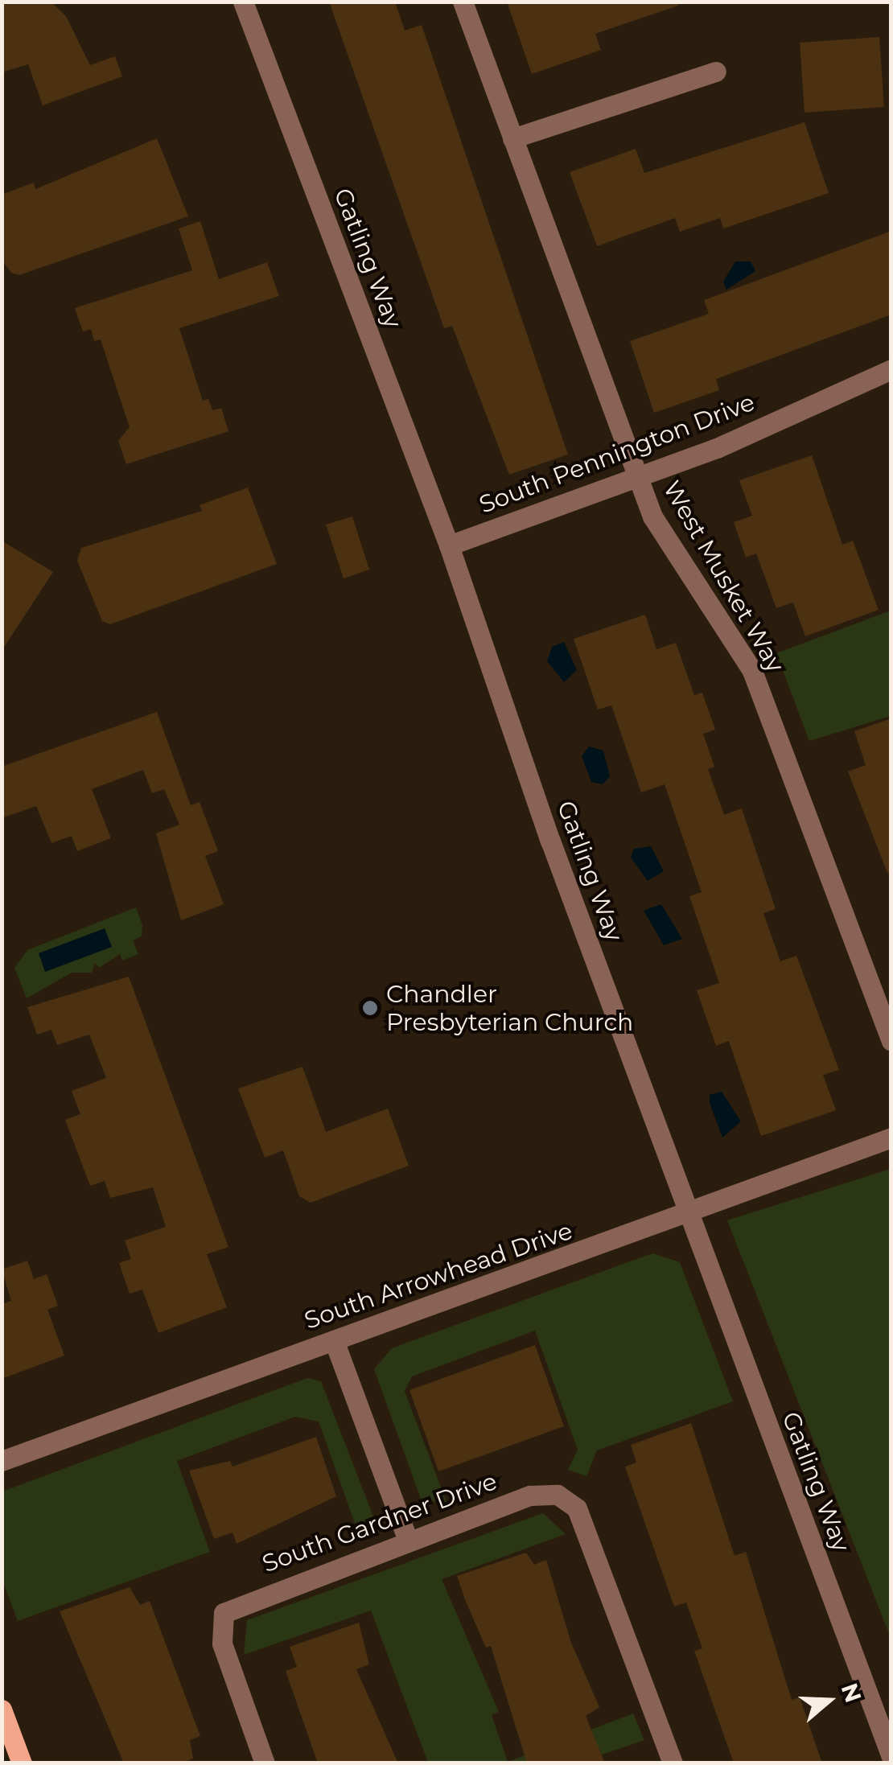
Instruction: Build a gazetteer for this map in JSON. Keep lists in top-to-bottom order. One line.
{"streets":{"street":["Gatling Way","South Pennington Drive","West Musket Way","South Arrowhead Drive","South Gardner Drive"]},"crossings":[["Gatling Way","South Pennington Drive"],["Gatling Way","South Arrowhead Drive"],["South Pennington Drive","West Musket Way"]],"places":["Chandler Presbyterian Church"],"north":"right"}
